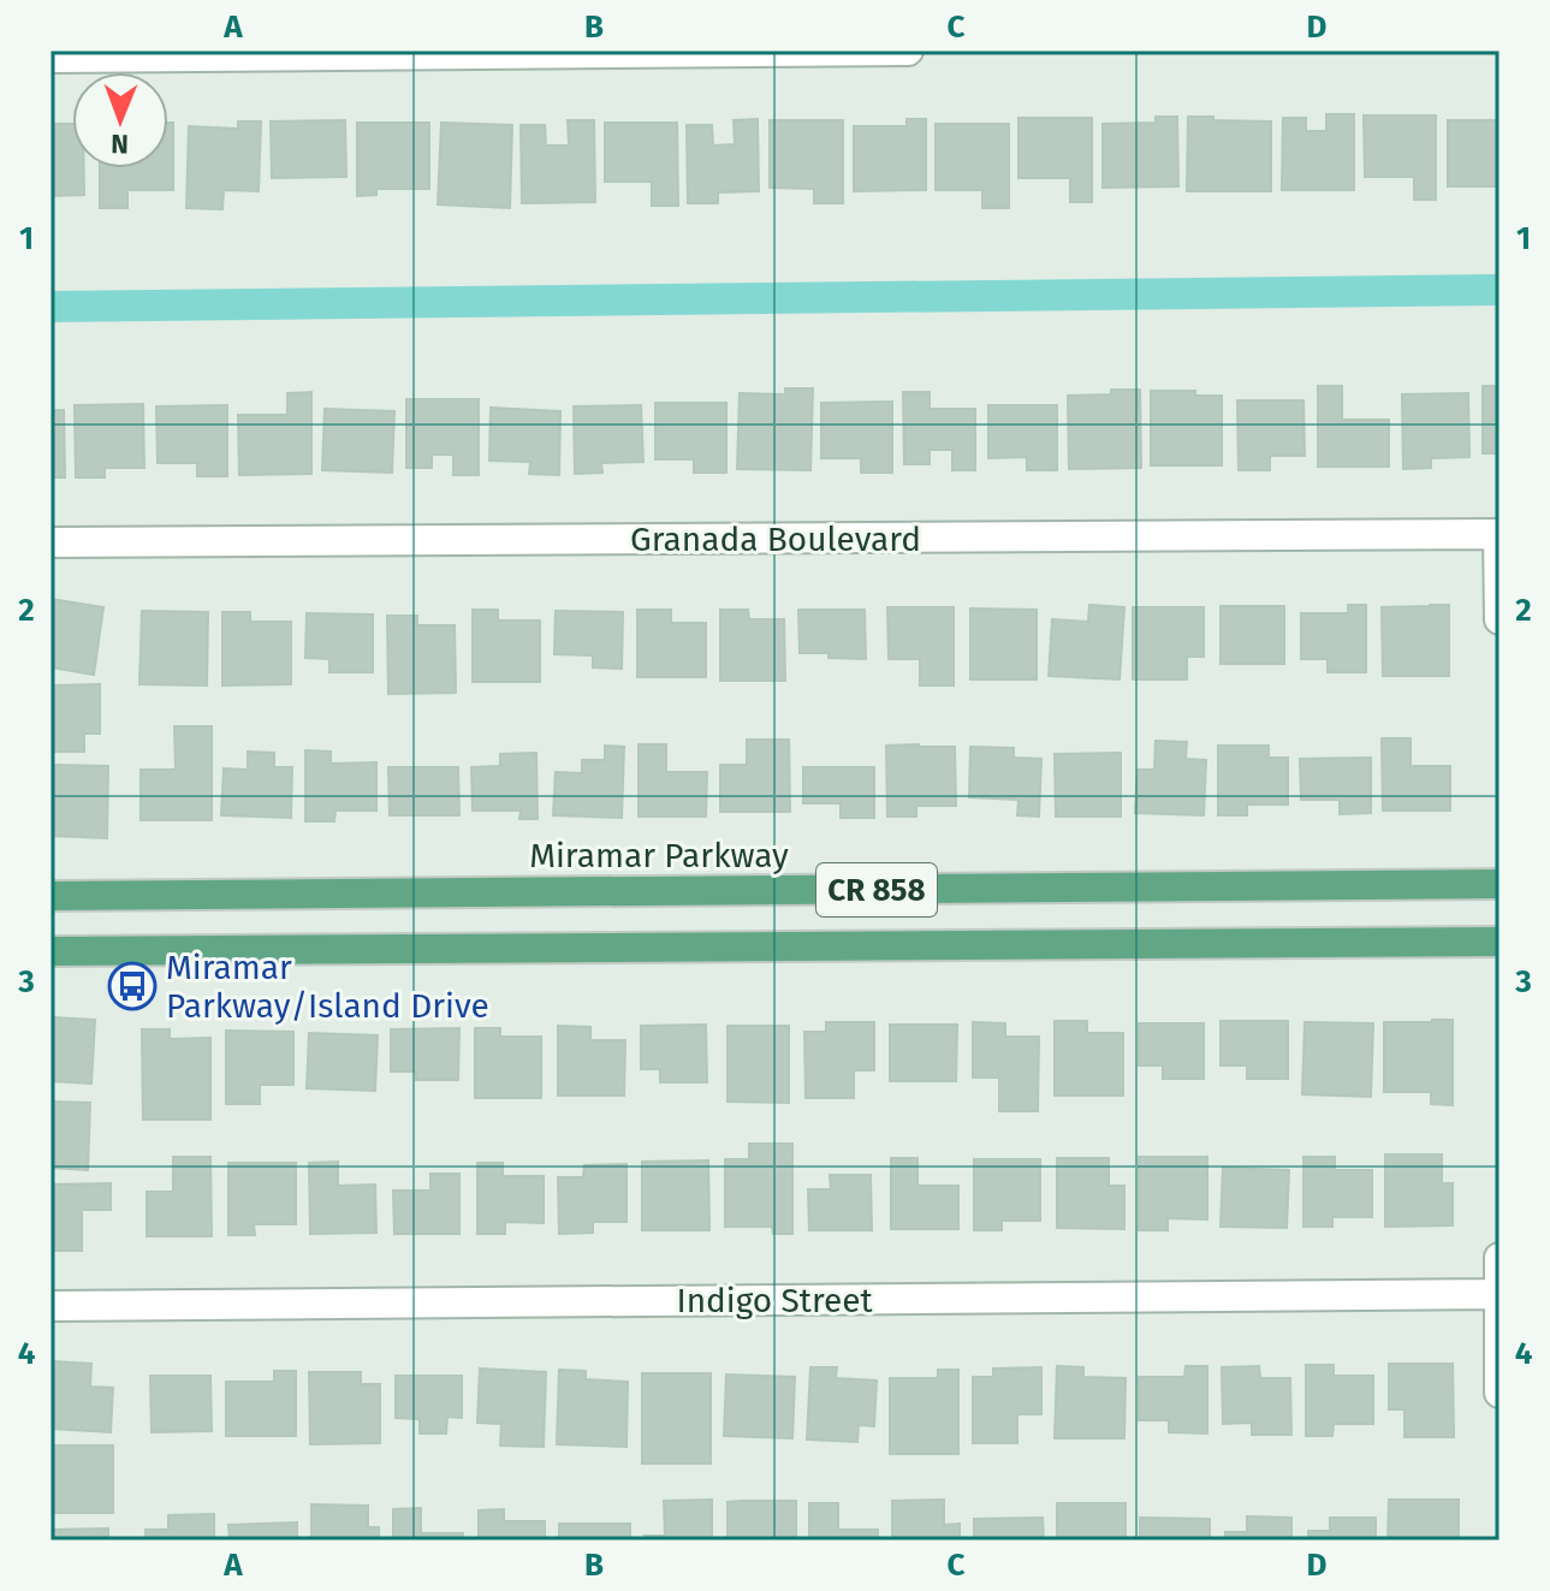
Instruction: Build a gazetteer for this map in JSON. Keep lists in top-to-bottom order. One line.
{"streets":{"main road":["Miramar Parkway","CR 858"],"street":["Granada Boulevard","Indigo Street"]},"places":{"bus stop":["Miramar Parkway/Island Drive"]},"north":"bottom","grid":{"columns":["A","B","C","D"],"rows":["1","2","3","4"]}}
